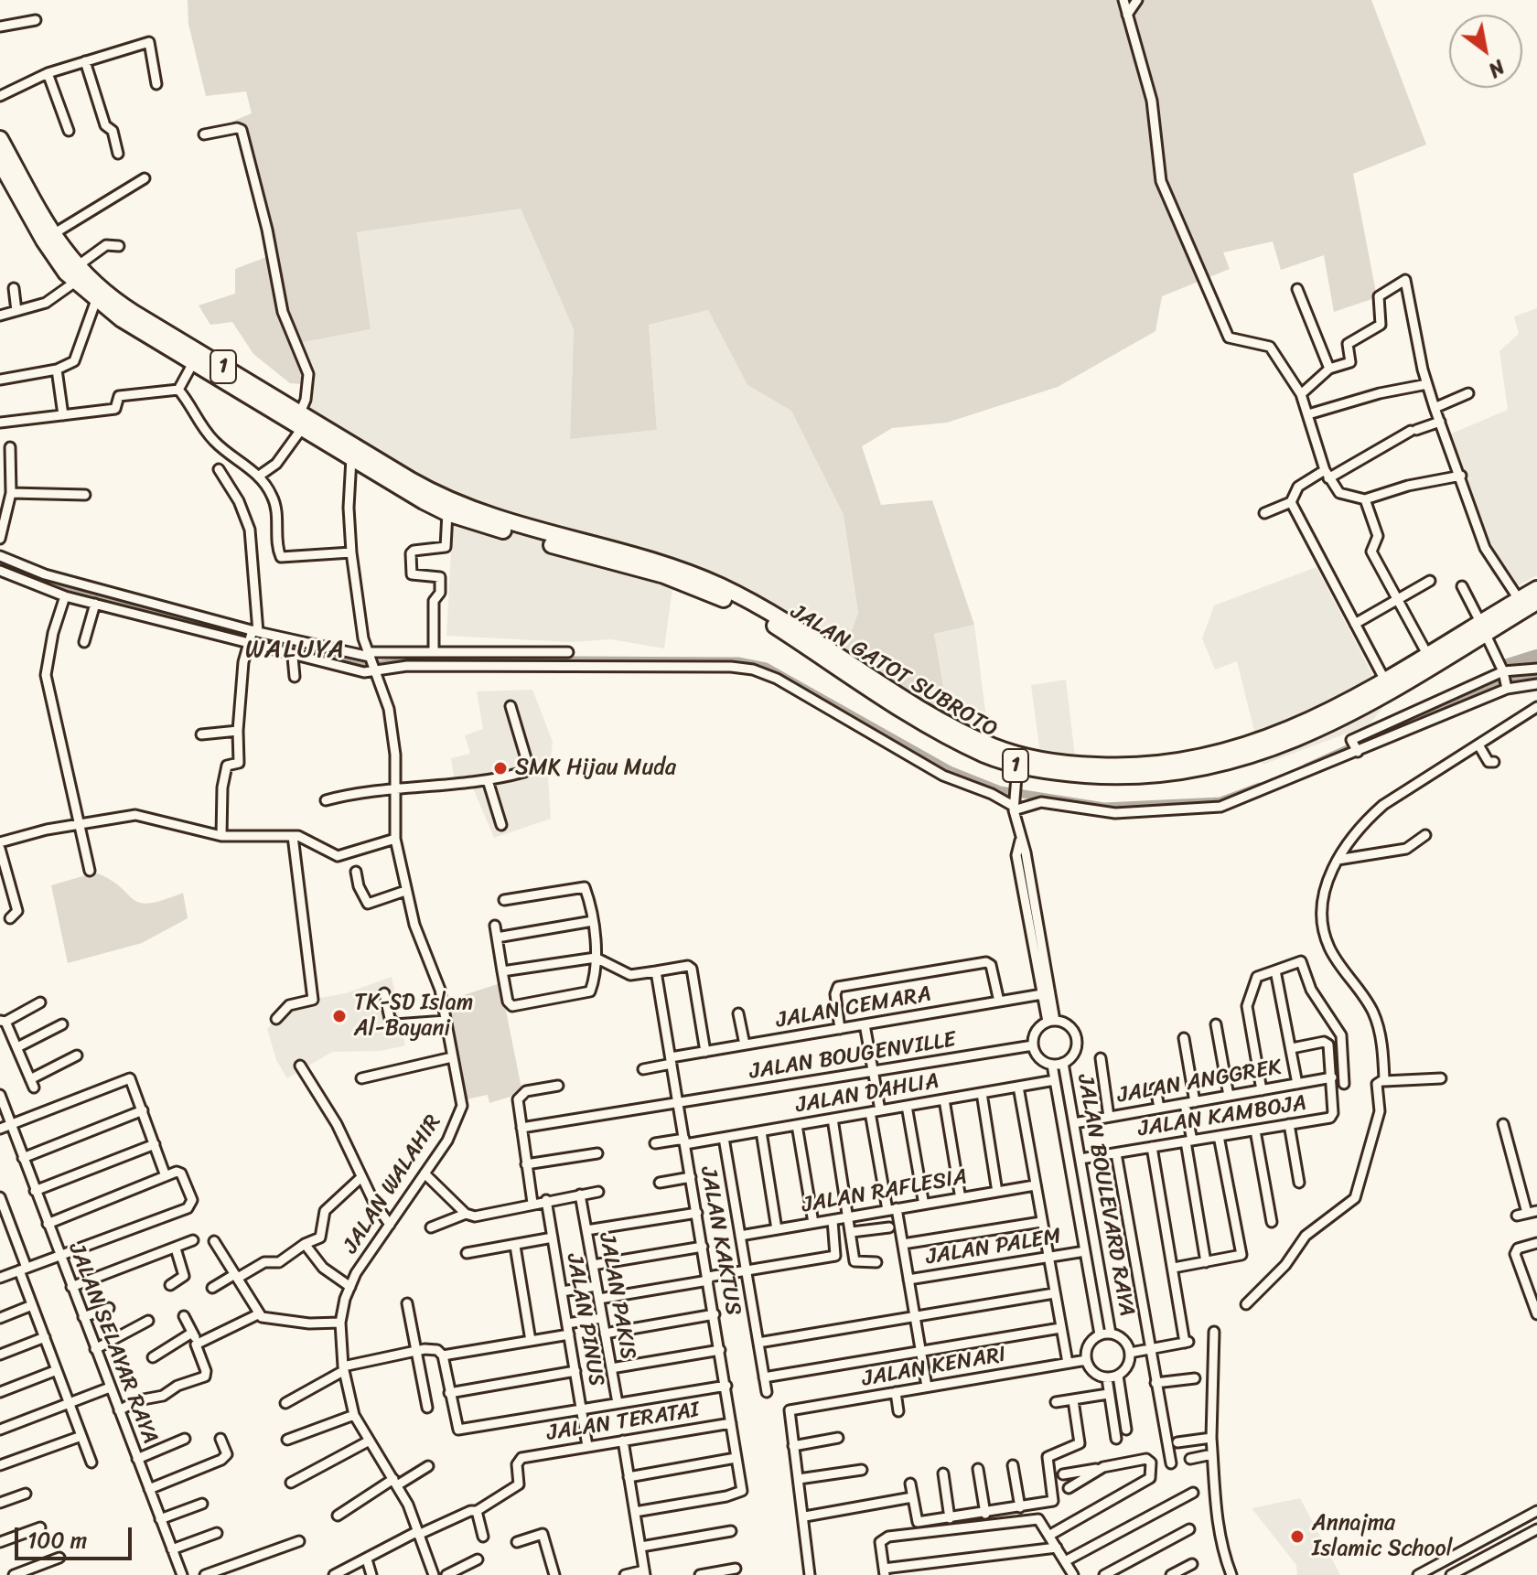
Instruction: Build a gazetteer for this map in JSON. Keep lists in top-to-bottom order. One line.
{"streets":{"highway":["1","JALAN GATOT SUBROTO"],"street":["JALAN CEMARA","JALAN BOUGENVILLE","JALAN ANGGREK","JALAN DAHLIA","JALAN KAMBOJA","JALAN WALAHIR","JALAN RAFLESIA","JALAN BOULEVARD RAYA","JALAN KAKTUS","JALAN PALEM","JALAN PAKIS","JALAN PINUS","JALAN SELAYAR RAYA","JALAN KENARI","JALAN TERATAI"]},"crossings":[["1","JALAN GATOT SUBROTO"],["1","JALAN WALAHIR"],["JALAN CEMARA","JALAN KAKTUS"],["JALAN BOUGENVILLE","JALAN BOULEVARD RAYA"],["JALAN BOUGENVILLE","JALAN KAKTUS"],["JALAN ANGGREK","JALAN KAMBOJA"],["JALAN ANGGREK","JALAN BOULEVARD RAYA"],["JALAN DAHLIA","JALAN BOULEVARD RAYA"],["JALAN DAHLIA","JALAN KAKTUS"],["JALAN KAMBOJA","JALAN BOULEVARD RAYA"],["JALAN BOULEVARD RAYA","JALAN PALEM"],["JALAN BOULEVARD RAYA","JALAN KENARI"],["JALAN KAKTUS","JALAN TERATAI"],["JALAN PINUS","JALAN TERATAI"]],"districts":["WALUYA"],"places":["SMK Hijau Muda","TK-SD Islam Al-Bayani","Annajma Islamic School"],"scale_bar":"100 m","north":"bottom right"}
